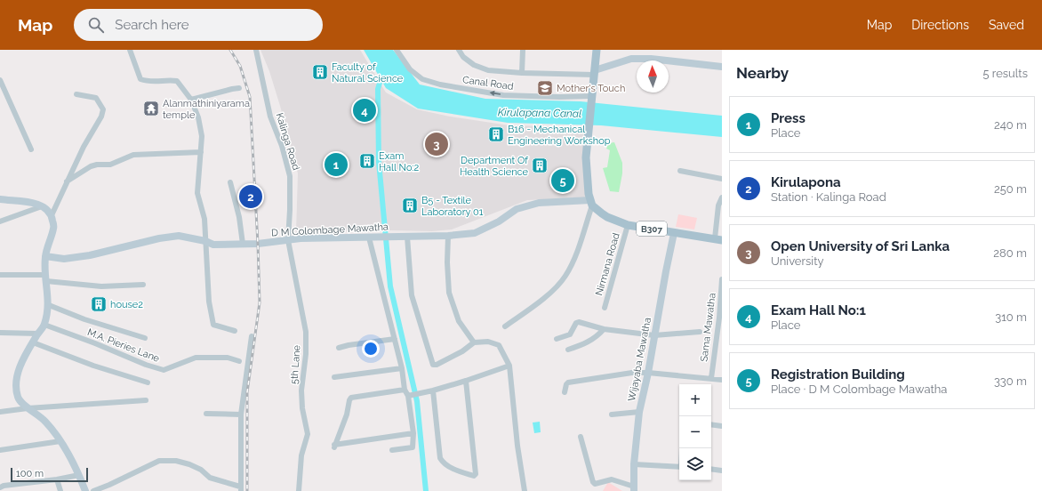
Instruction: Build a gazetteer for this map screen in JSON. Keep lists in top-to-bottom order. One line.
{"streets":{"main road":["B307"],"street":["Canal Road","Kalinga Road","D M Colombage Mawatha","Nirmana Road","Sama Mawatha","M.A. Pieries Lane","Wijayaba Mawatha","5th Lane"]},"crossings":[["Kalinga Road","D M Colombage Mawatha"],["Kalinga Road","5th Lane"],["B307","D M Colombage Mawatha"],["B307","Nirmana Road"],["B307","Wijayaba Mawatha"],["D M Colombage Mawatha","5th Lane"]],"water":["Kirulapana Canal"],"places":{"building":["Faculty of Natural Science","B16 - Mechanical Engineering Workshop","Exam Hall No:2","Department Of Health Science","B5 - Textile Laboratory 01","house2"],"school or university":["Mother's Touch"],"temple":["Alanmathiniyarama temple"]},"scale_bar":"100 m","north":"top","page":{"header":"Map","search":"Search here","nav":["Map","Directions","Saved"],"heading":["Nearby","5 results"],"list":[{"mark":"1","name":"Press","note":"Place","value":"240 m"},{"mark":"2","name":"Kirulapona","note":"Station · Kalinga Road","value":"250 m"},{"mark":"3","name":"Open University of Sri Lanka","note":"University","value":"280 m"},{"mark":"4","name":"Exam Hall No:1","note":"Place","value":"310 m"},{"mark":"5","name":"Registration Building","note":"Place · D M Colombage Mawatha","value":"330 m"}],"pins":["4","3","1","5","2"],"map_buttons":["+","−"],"scale":"100 m"}}
